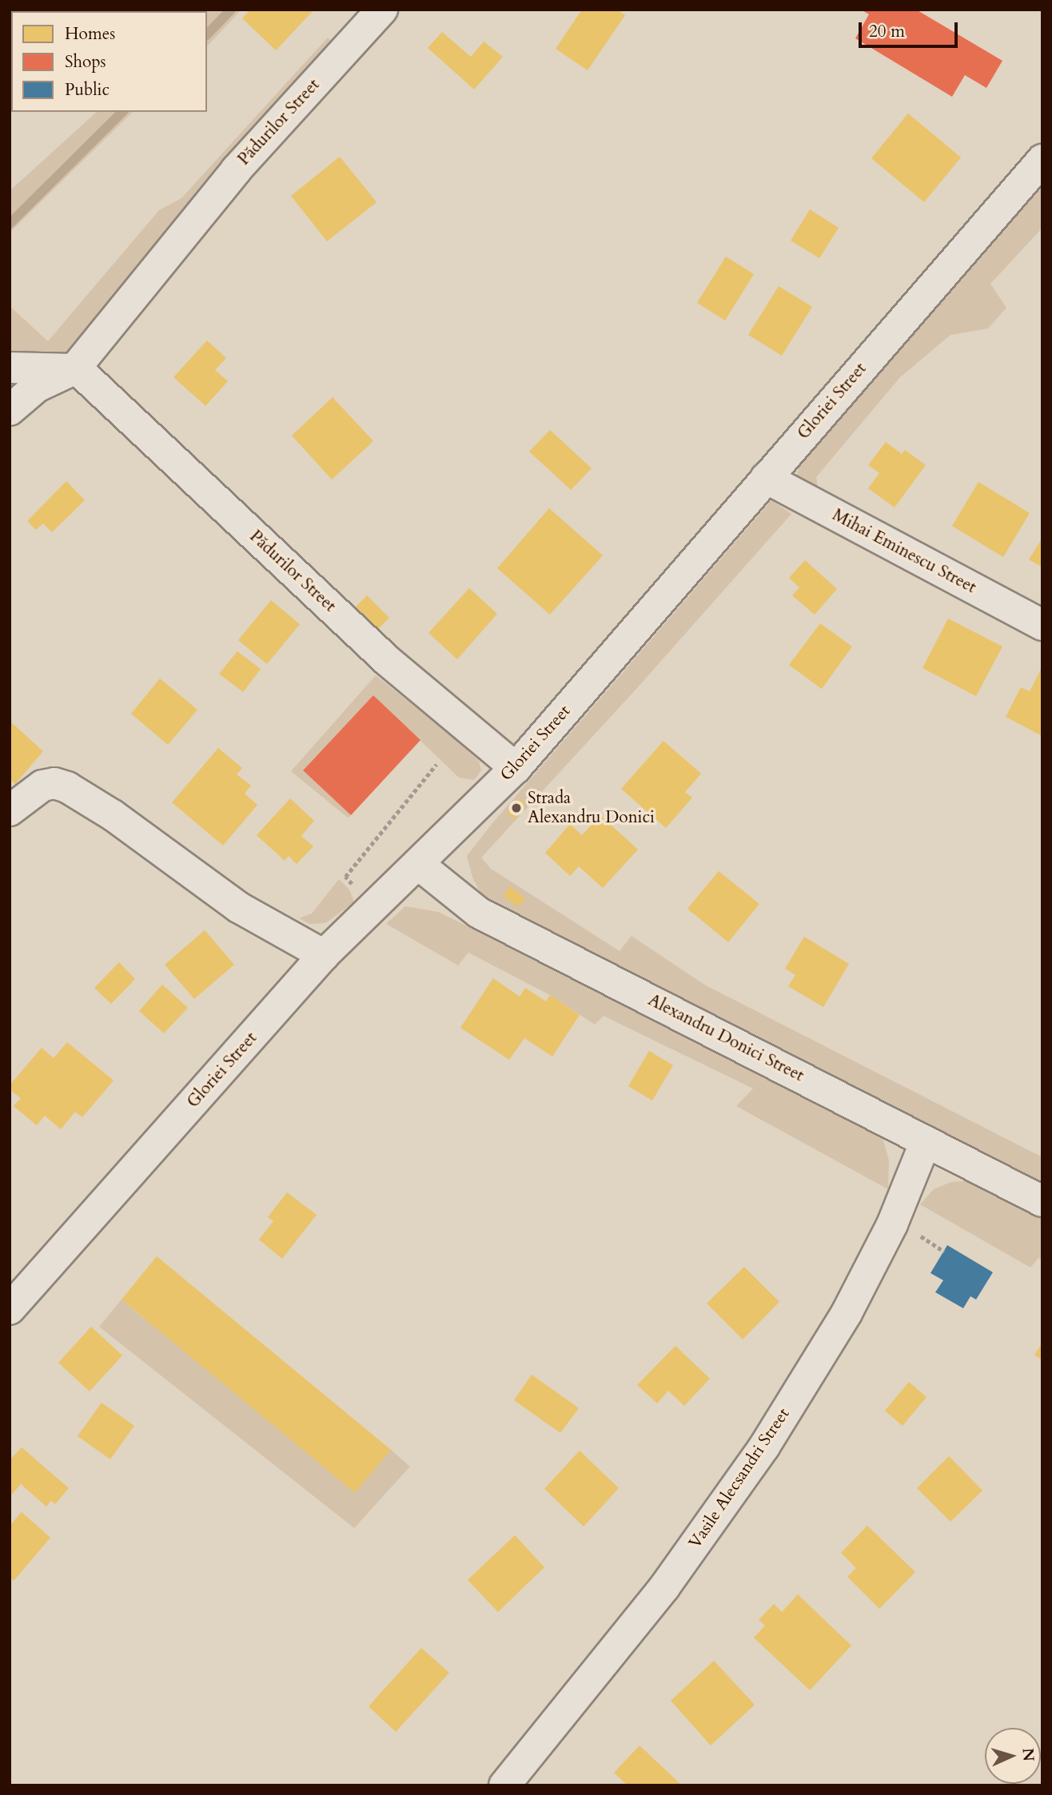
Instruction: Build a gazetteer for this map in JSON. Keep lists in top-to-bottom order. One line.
{"streets":{"street":["Pădurilor Street","Gloriei Street","Mihai Eminescu Street","Alexandru Donici Street","Vasile Alecsandri Street"]},"crossings":[["Pădurilor Street","Gloriei Street"],["Gloriei Street","Mihai Eminescu Street"],["Gloriei Street","Alexandru Donici Street"],["Alexandru Donici Street","Vasile Alecsandri Street"]],"places":["Strada Alexandru Donici"],"legend":["Homes","Shops","Public"],"scale_bar":"20 m","north":"right"}
